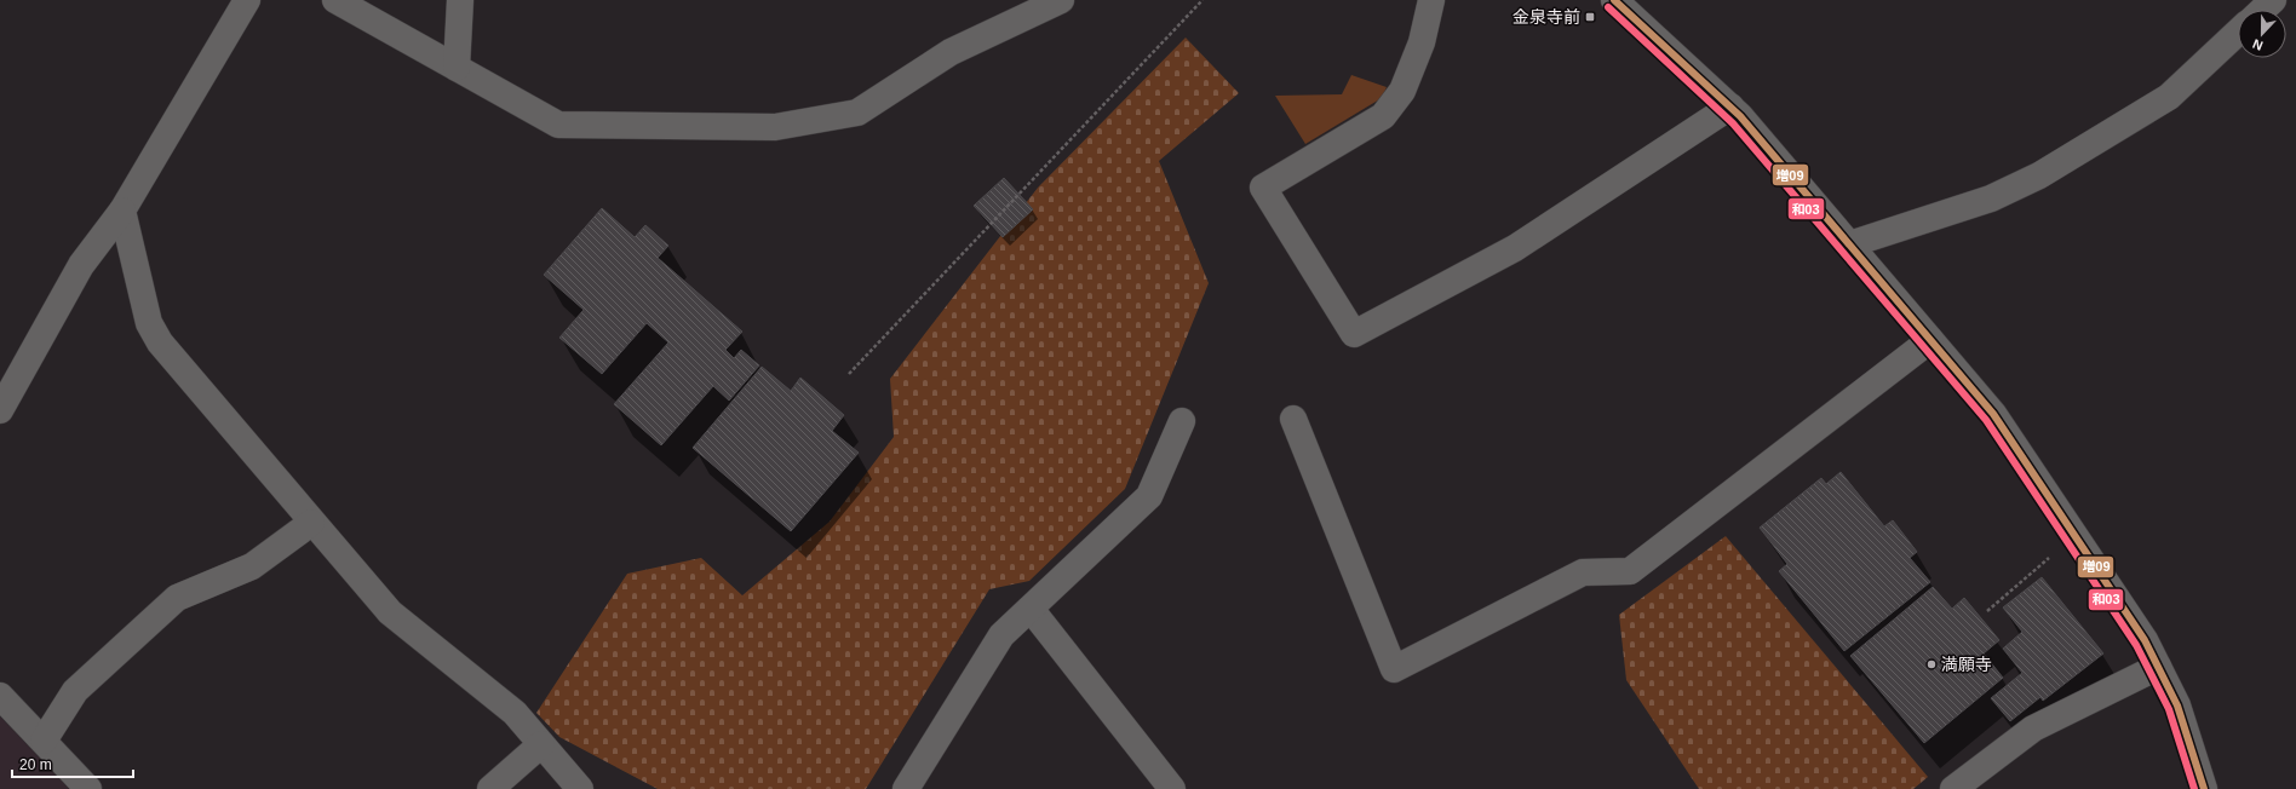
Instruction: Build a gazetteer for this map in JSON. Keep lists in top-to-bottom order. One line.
{"places":{"transit":["金泉寺前"],"other":["満願寺"]},"lines":["transit line 増09","transit line 和03"],"scale_bar":"20 m","north":"bottom"}
